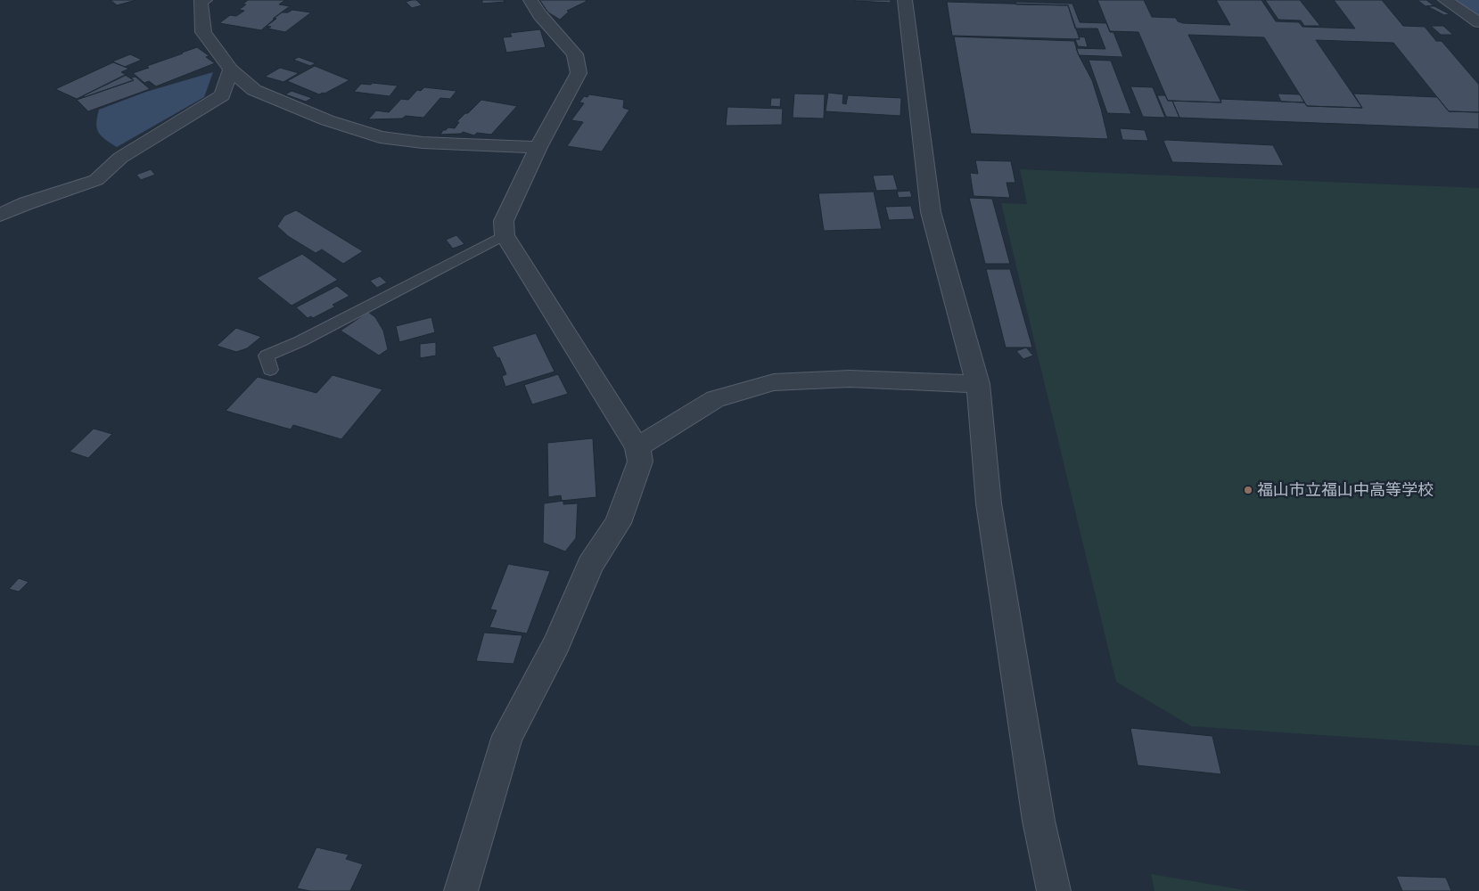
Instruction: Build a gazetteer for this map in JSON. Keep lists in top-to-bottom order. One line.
{"places":["福山市立福山中高等学校"]}
